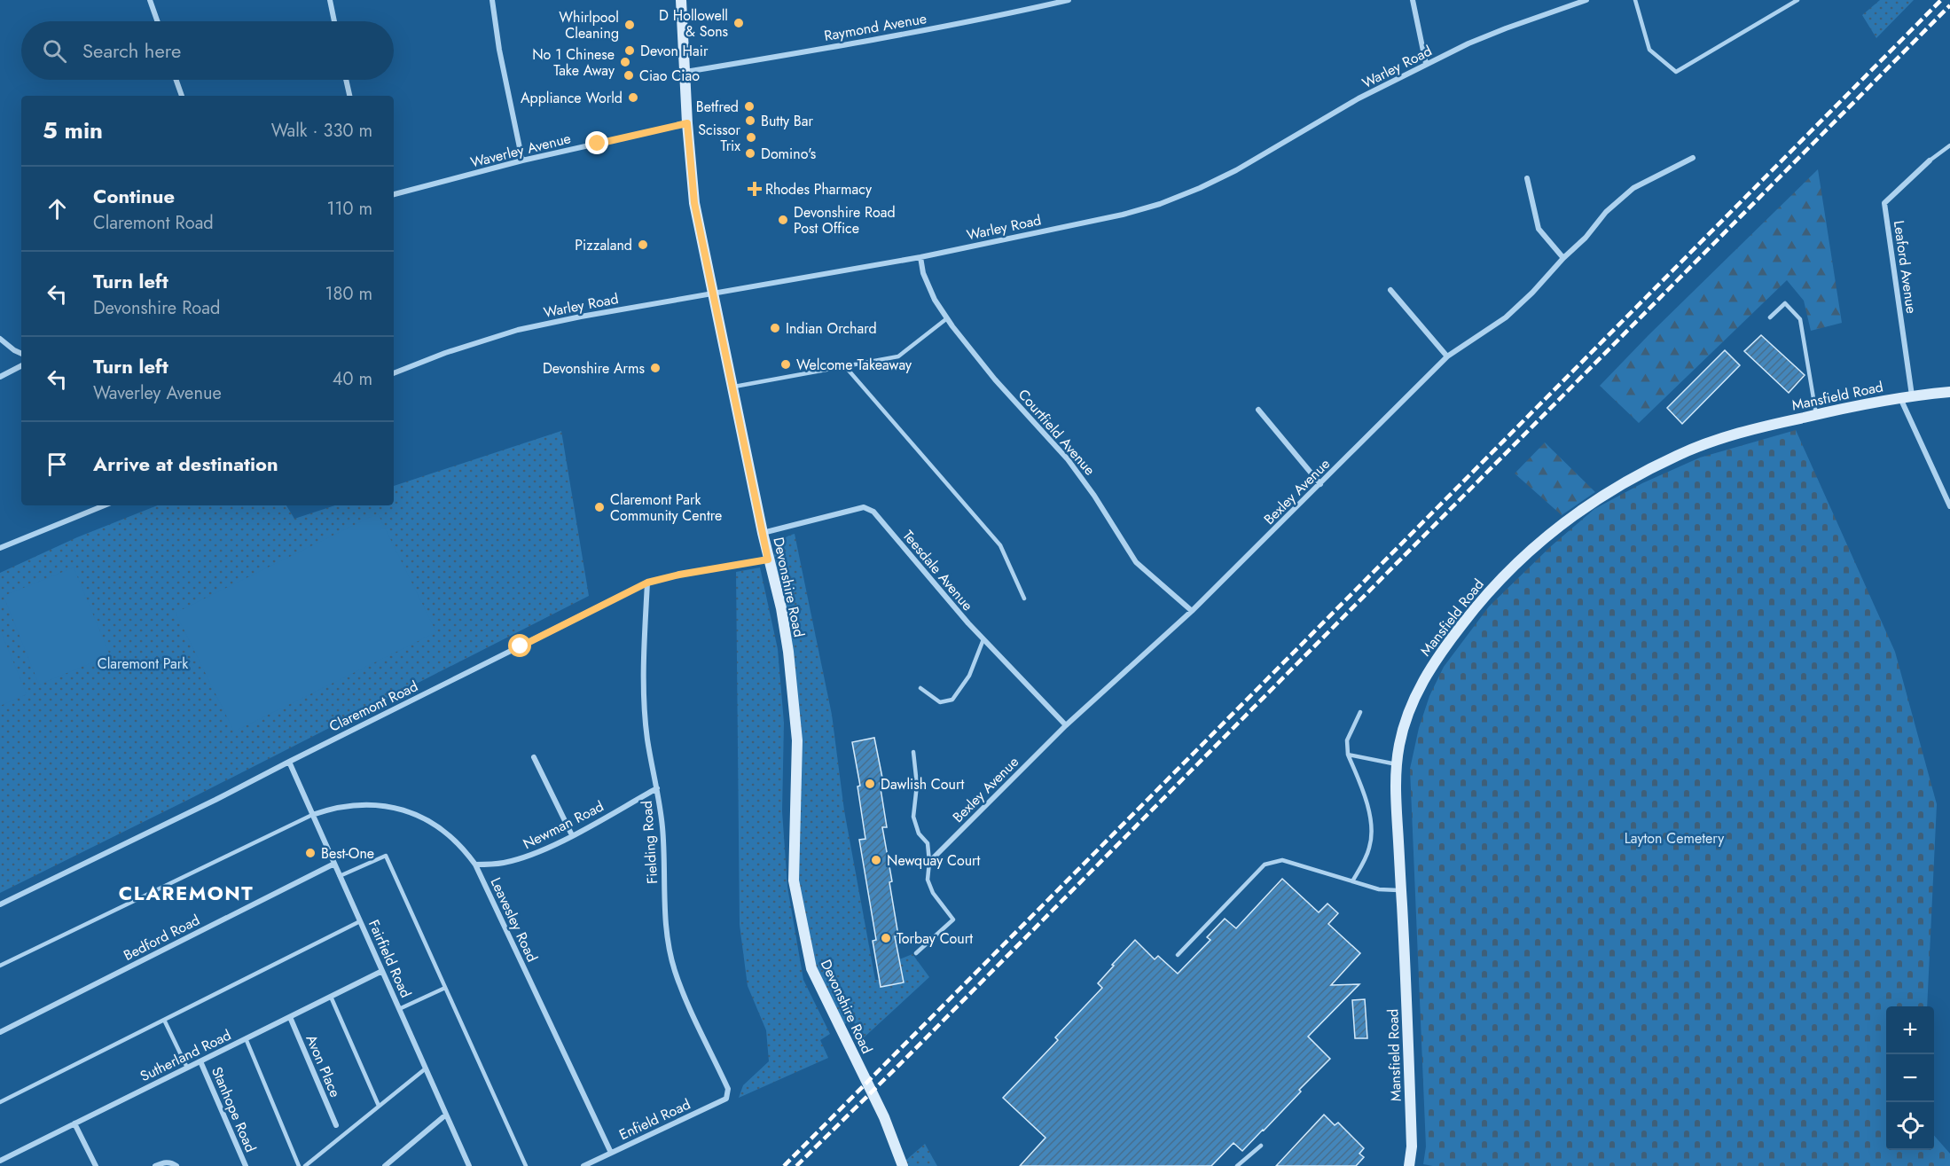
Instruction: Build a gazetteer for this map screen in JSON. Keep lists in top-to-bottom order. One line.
{"streets":{"main road":["Mansfield Road","Devonshire Road"],"street":["Raymond Avenue","Warley Road","Waverley Avenue","Leaford Avenue","Courtfield Avenue","Bexley Avenue","Teesdale Avenue","Claremont Road","Newman Road","Fielding Road","Leavesley Road","Bedford Road","Fairfield Road","Sutherland Road","Avon Place","Stanhope Road","Enfield Road"]},"crossings":[["Raymond Avenue","Devonshire Road"],["Warley Road","Courtfield Avenue"],["Warley Road","Devonshire Road"],["Waverley Avenue","Devonshire Road"],["Leaford Avenue","Mansfield Road"],["Courtfield Avenue","Bexley Avenue"],["Bexley Avenue","Teesdale Avenue"],["Teesdale Avenue","Devonshire Road"],["Devonshire Road","Claremont Road"],["Claremont Road","Fielding Road"],["Claremont Road","Fairfield Road"],["Newman Road","Fielding Road"],["Newman Road","Leavesley Road"],["Fielding Road","Enfield Road"],["Leavesley Road","Fairfield Road"],["Leavesley Road","Enfield Road"],["Bedford Road","Fairfield Road"],["Fairfield Road","Sutherland Road"],["Sutherland Road","Avon Place"],["Sutherland Road","Stanhope Road"]],"districts":["CLAREMONT"],"parks":["Claremont Park","Layton Cemetery"],"places":{"other":["D Hollowell & Sons","Whirlpool Cleaning","Devon Hair","No 1 Chinese Take Away","Ciao Ciao","Appliance World","Betfred","Butty Bar","Scissor Trix","Domino's","Devonshire Road Post Office","Pizzaland","Indian Orchard","Welcome Takeaway","Devonshire Arms","Claremont Park Community Centre","Dawlish Court","Best-One","Newquay Court","Torbay Court"],"health":["Rhodes Pharmacy"]},"page":{"search":"Search here","heading":["5 min","Walk · 330 m"],"list":[["Continue","Claremont Road","110 m"],["Turn left","Devonshire Road","180 m"],["Turn left","Waverley Avenue","40 m"],"Arrive at destination"],"map_buttons":["+","−"]}}
